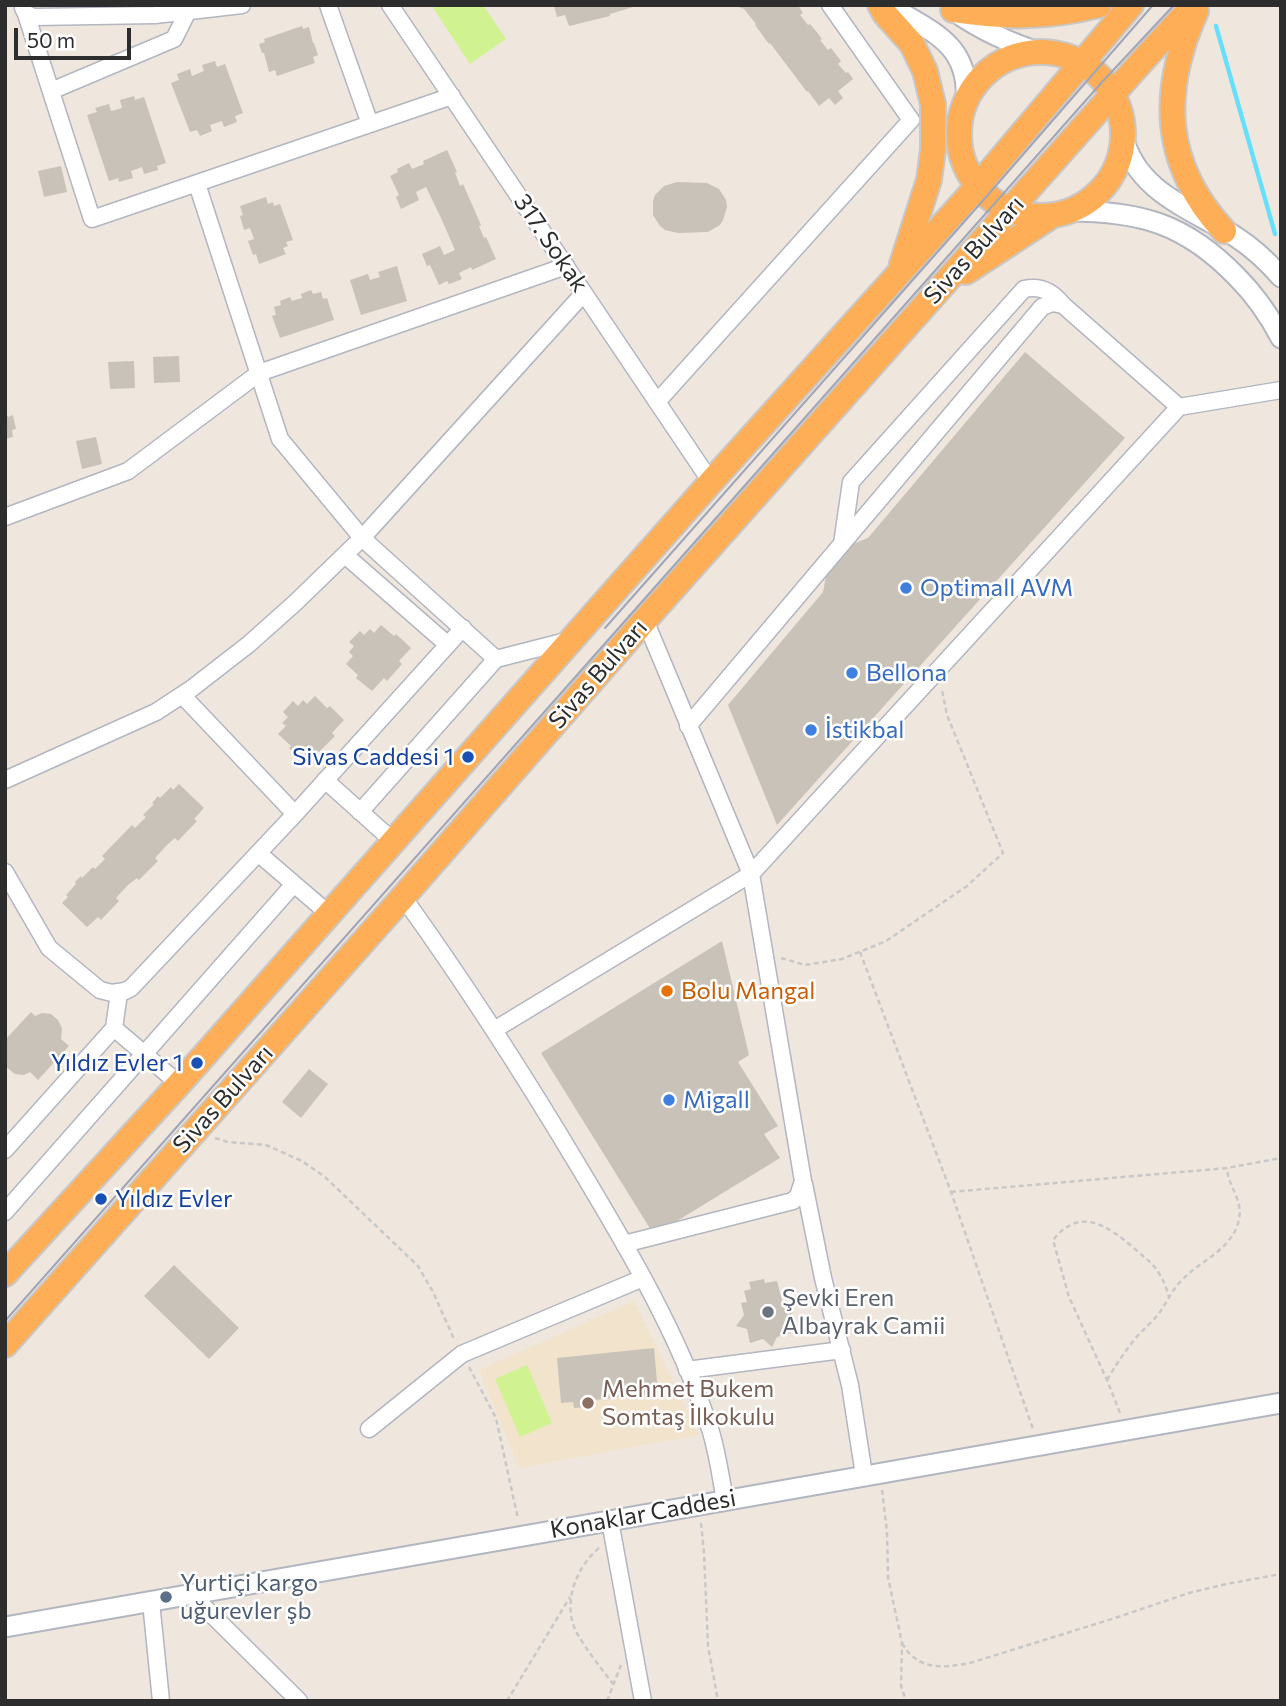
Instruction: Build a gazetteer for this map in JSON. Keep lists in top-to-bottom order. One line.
{"streets":{"highway":["Sivas Bulvarı"],"street":["317. Sokak","Konaklar Caddesi"]},"crossings":[["317. Sokak","Sivas Bulvarı"]],"places":["Optimall AVM","Bellona","İstikbal","Sivas Caddesi 1","Bolu Mangal","Yıldız Evler 1","Migall","Yıldız Evler","Şevki Eren Albayrak Camii","Mehmet Bukem Somtaş İlkokulu","Yurtiçi kargo uğurevler şb"],"scale_bar":"50 m"}
